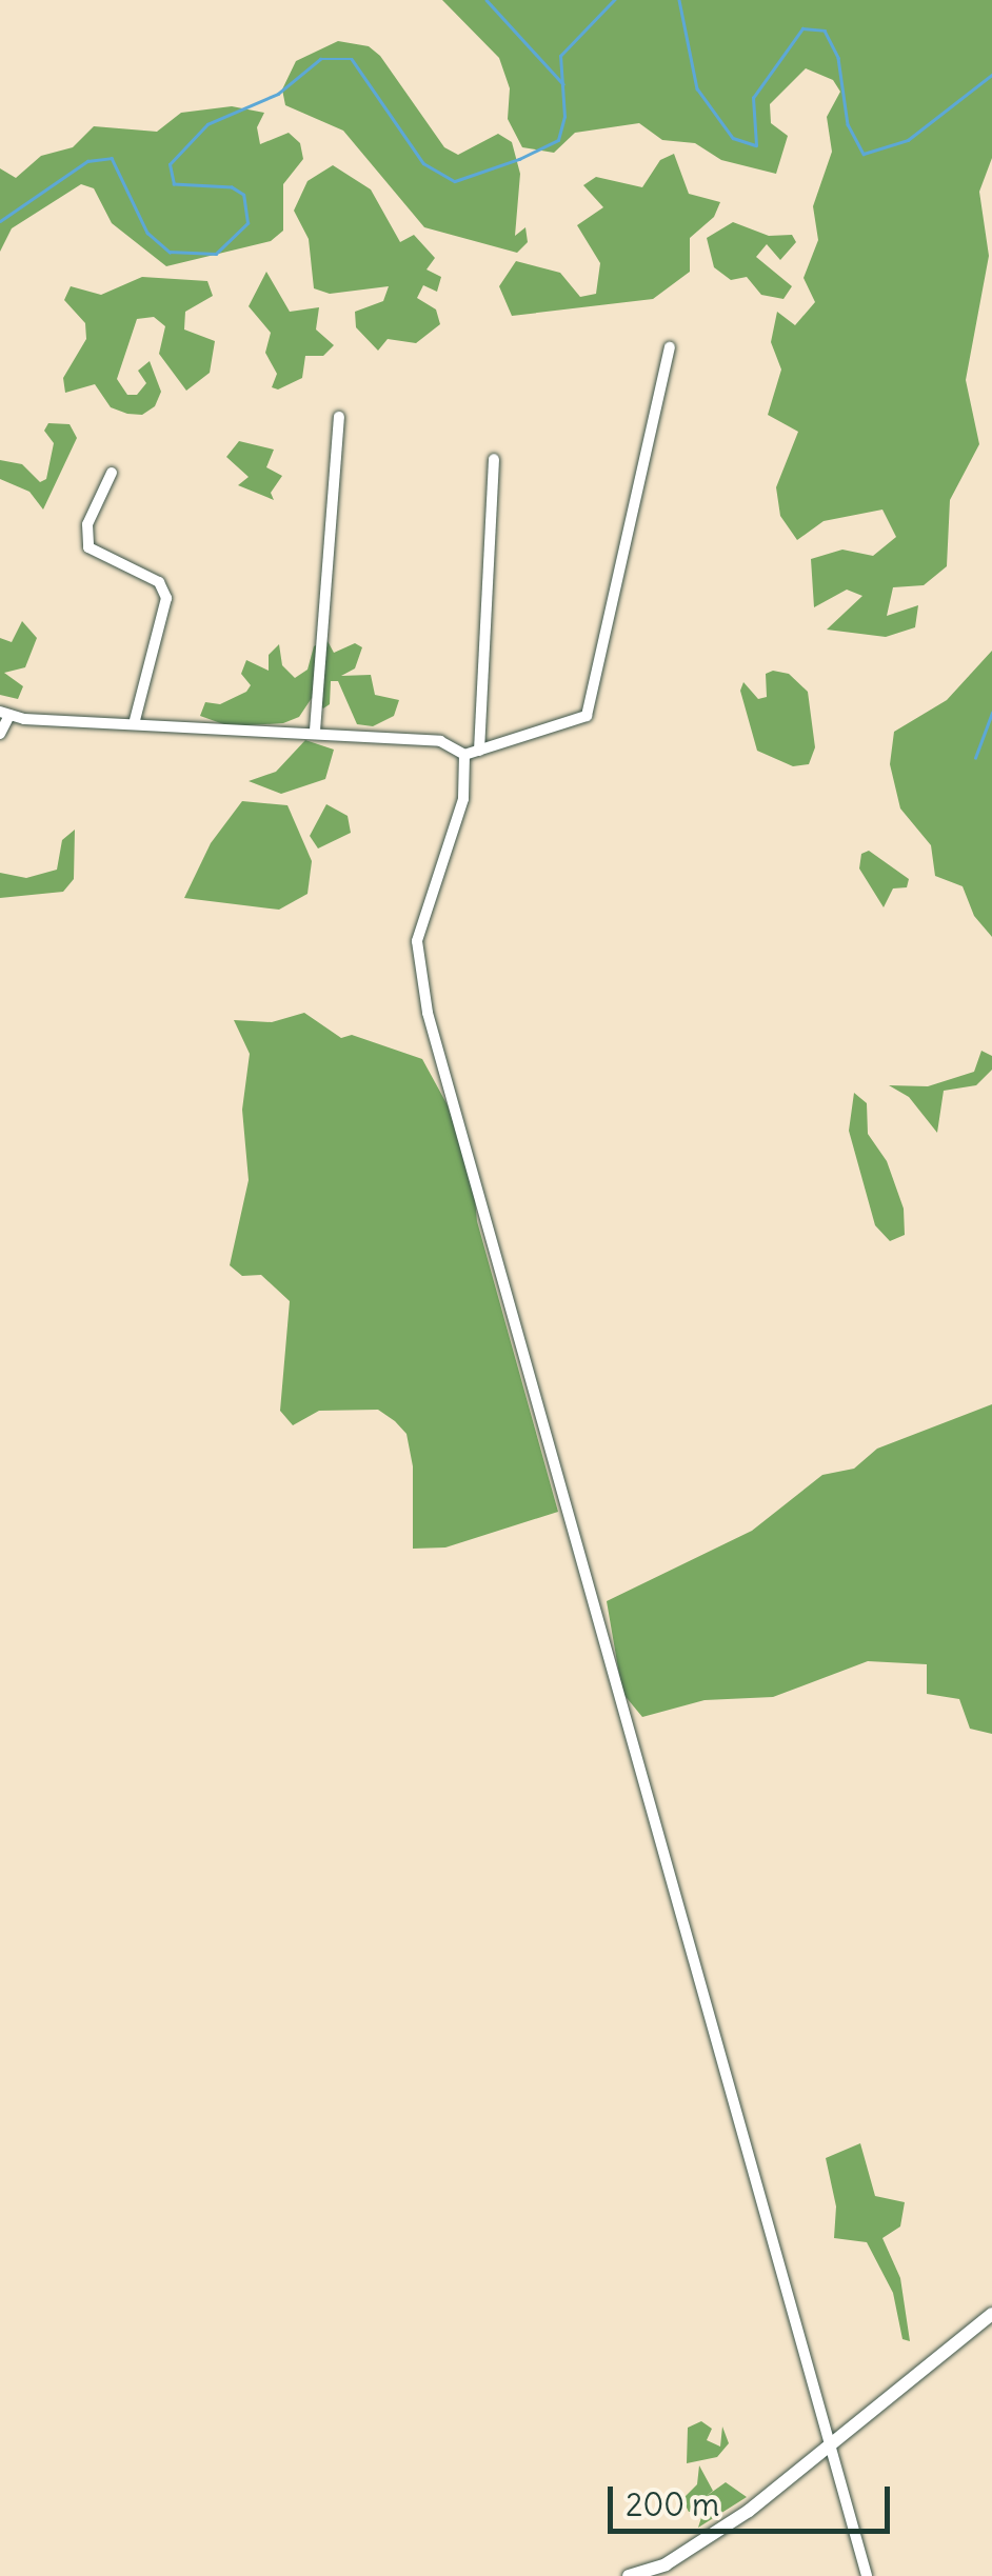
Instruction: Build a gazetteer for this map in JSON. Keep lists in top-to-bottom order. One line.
{"scale_bar":"200 m"}
